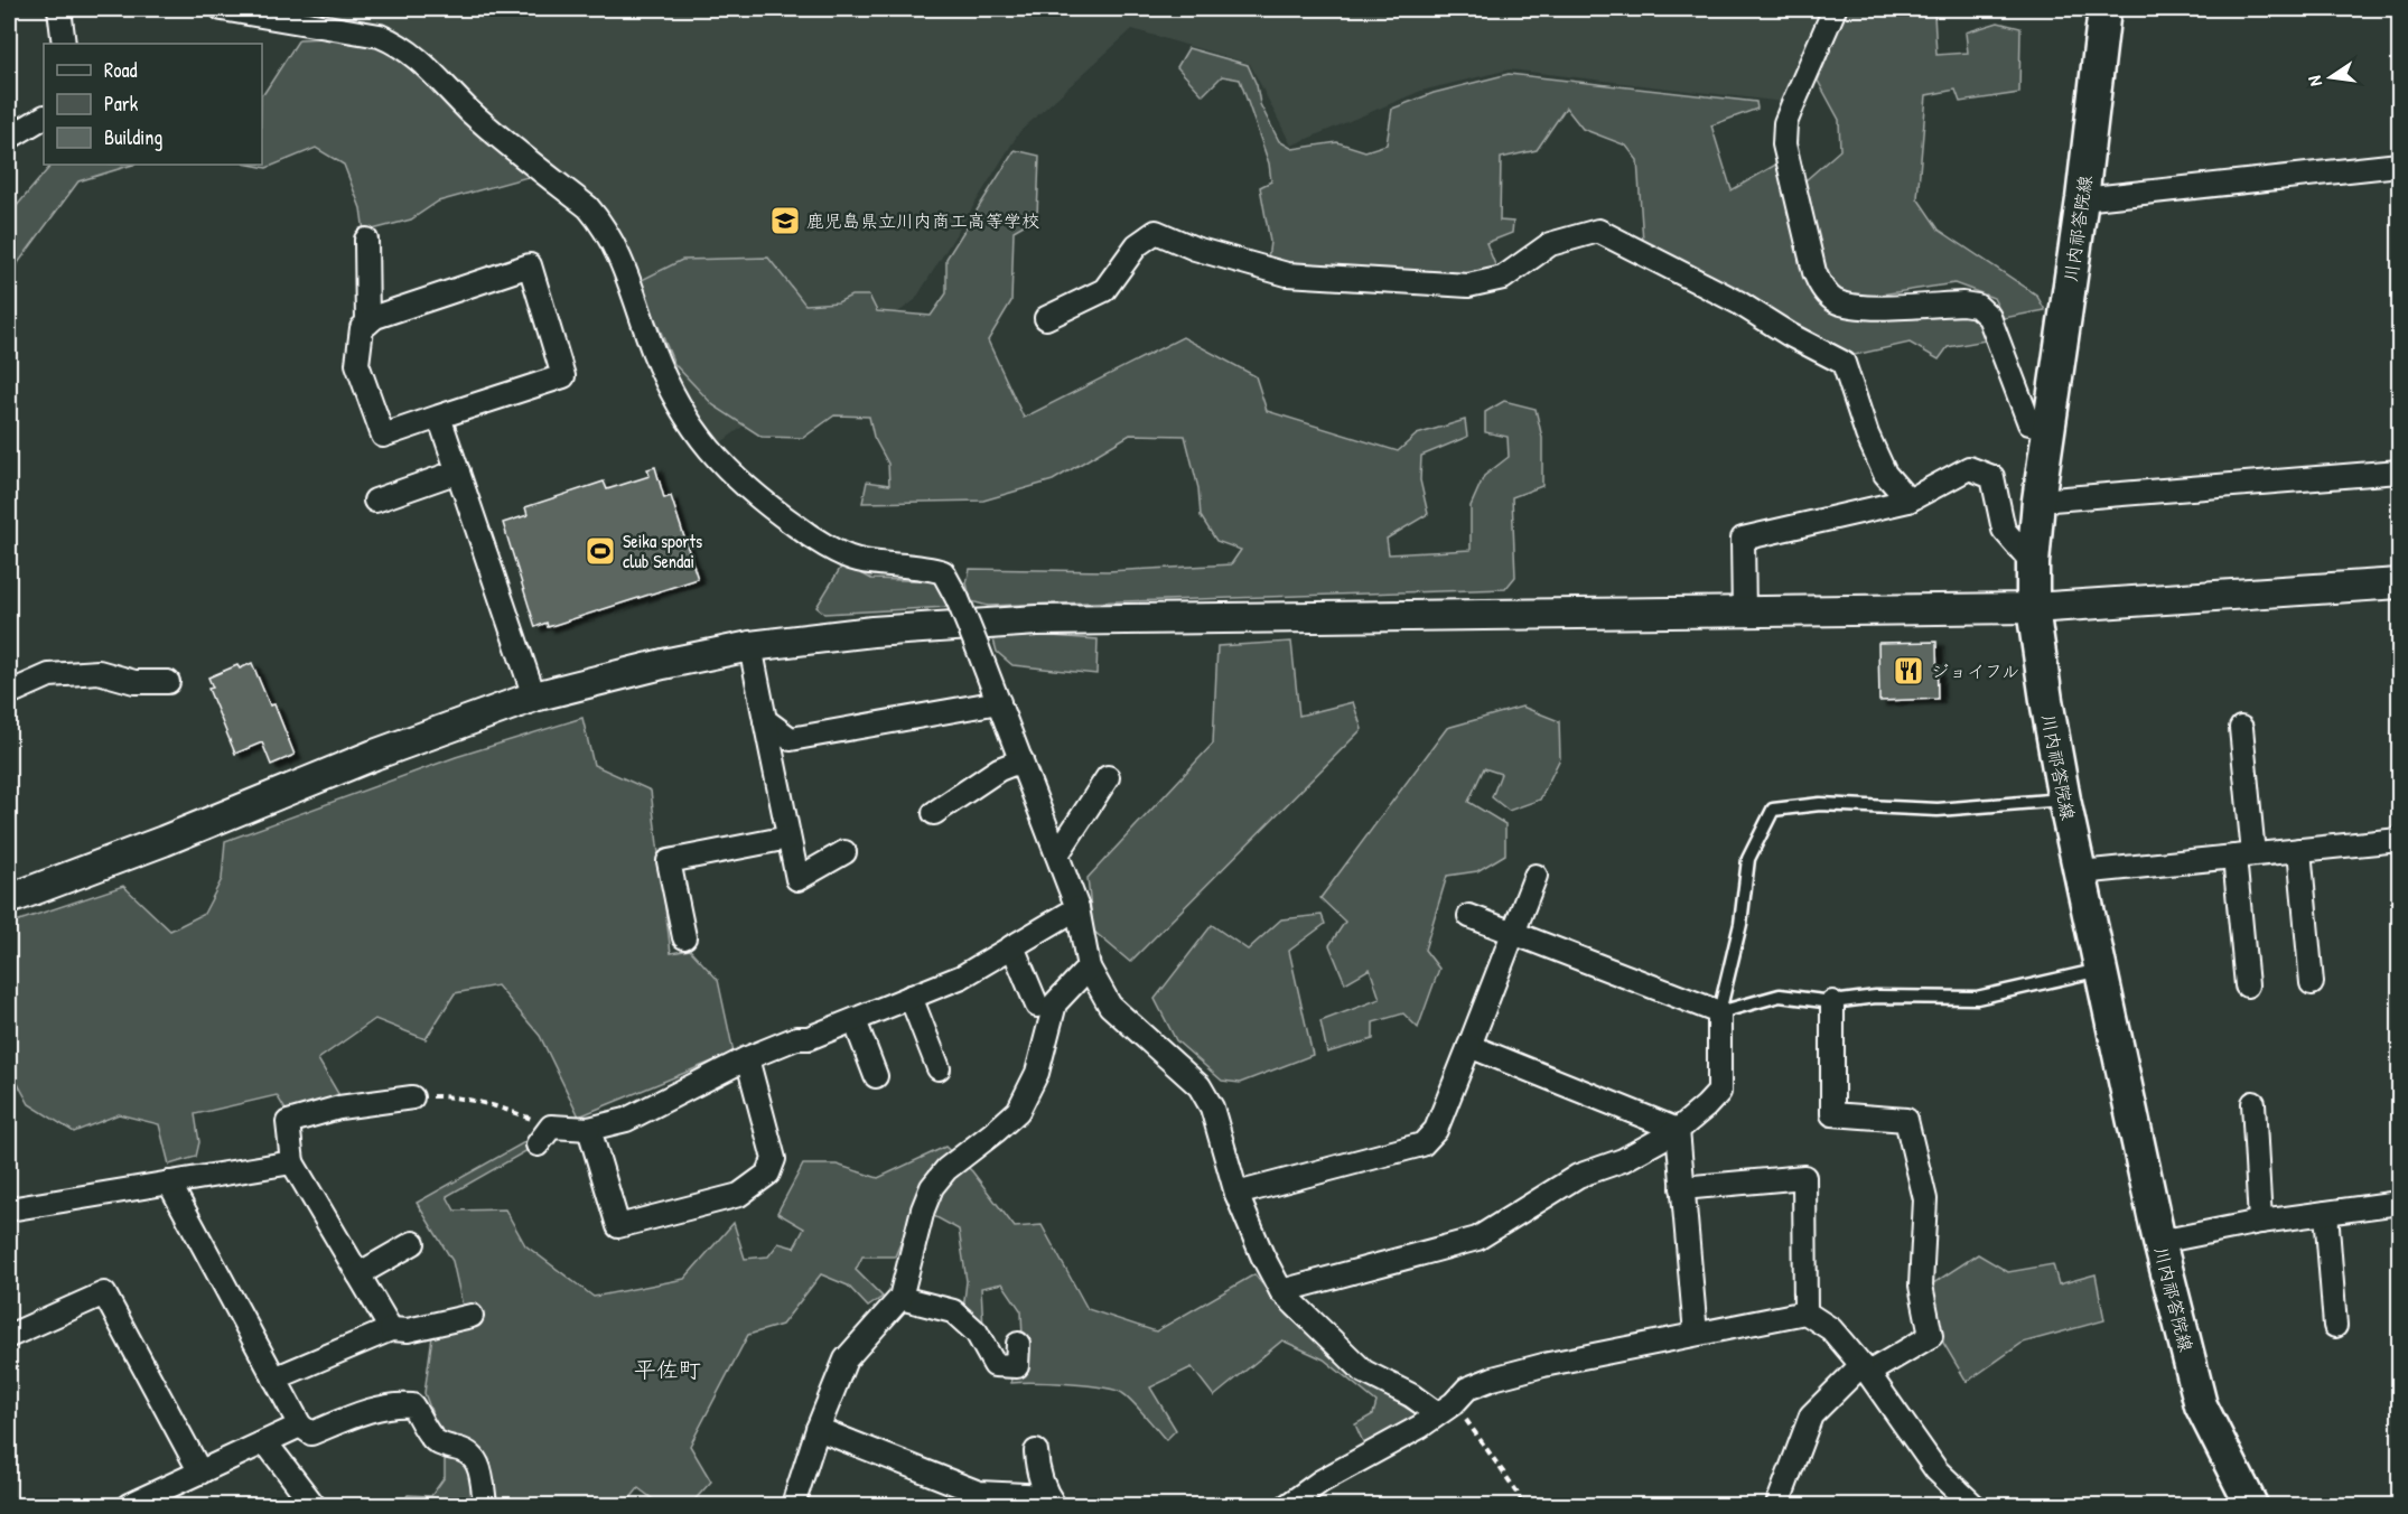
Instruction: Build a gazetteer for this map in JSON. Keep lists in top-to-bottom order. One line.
{"streets":{"main road":["川内祁答院線"]},"districts":["平佐町"],"places":{"school or university":["鹿児島県立川内商工高等学校"],"sports":["Seika sports club Sendai"],"restaurant":["ジョイフル"]},"legend":["Road","Park","Building"],"north":"left"}
